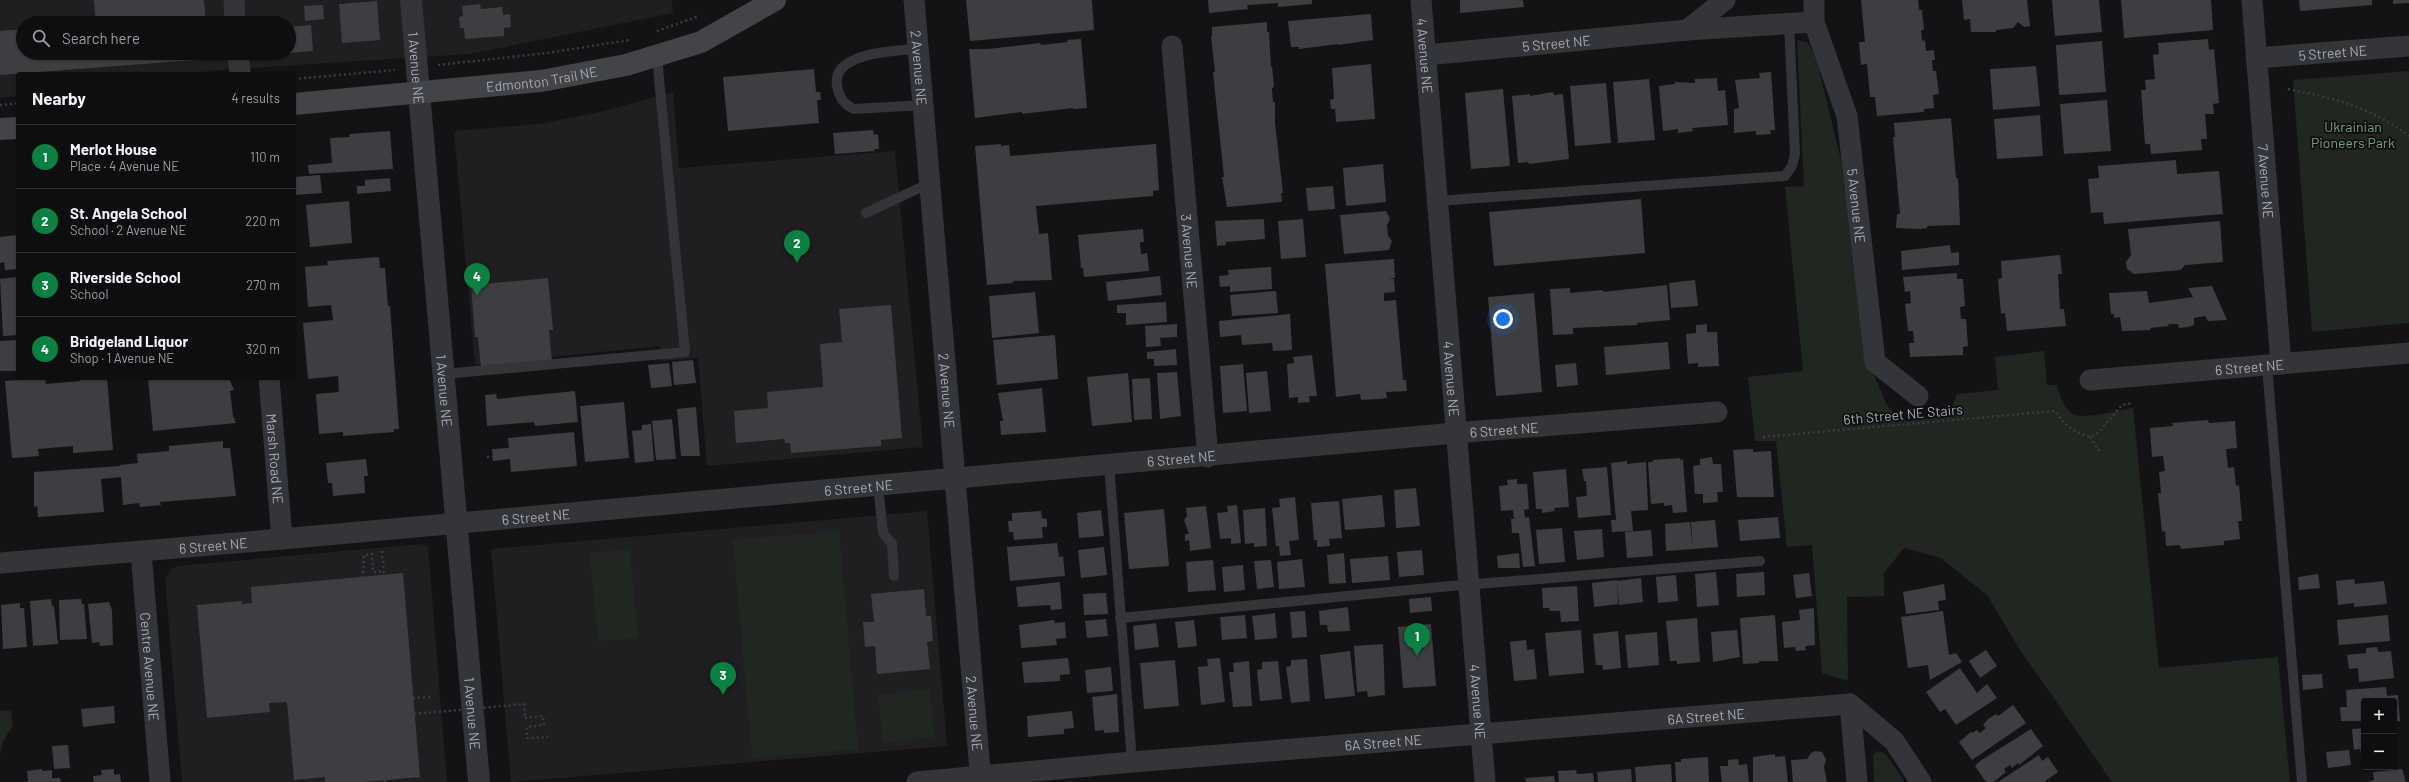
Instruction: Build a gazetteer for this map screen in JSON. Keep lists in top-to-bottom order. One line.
{"streets":{"main road":["Edmonton Trail NE"],"street":["5 Street NE","4 Avenue NE","1 Avenue NE","2 Avenue NE","7 Avenue NE","5 Avenue NE","3 Avenue NE","6 Street NE","Marsh Road NE","Centre Avenue NE","6A Street NE"],"path":["6th Street NE Stairs"]},"crossings":[["5 Street NE","4 Avenue NE"],["5 Street NE","7 Avenue NE"],["5 Street NE","5 Avenue NE"],["4 Avenue NE","6 Street NE"],["4 Avenue NE","6A Street NE"],["1 Avenue NE","Edmonton Trail NE"],["1 Avenue NE","6 Street NE"],["2 Avenue NE","6 Street NE"],["2 Avenue NE","6A Street NE"],["7 Avenue NE","6 Street NE"],["3 Avenue NE","6 Street NE"],["6 Street NE","Marsh Road NE"],["6 Street NE","Centre Avenue NE"]],"parks":["Ukrainian Pioneers Park"],"page":{"search":"Search here","heading":["Nearby","4 results"],"list":[{"mark":"1","name":"Merlot House","note":"Place · 4 Avenue NE","value":"110 m"},{"mark":"2","name":"St. Angela School","note":"School · 2 Avenue NE","value":"220 m"},{"mark":"3","name":"Riverside School","note":"School","value":"270 m"},{"mark":"4","name":"Bridgeland Liquor","note":"Shop · 1 Avenue NE","value":"320 m"}],"pins":["2","4","1","3"],"map_buttons":["+","−"]}}
